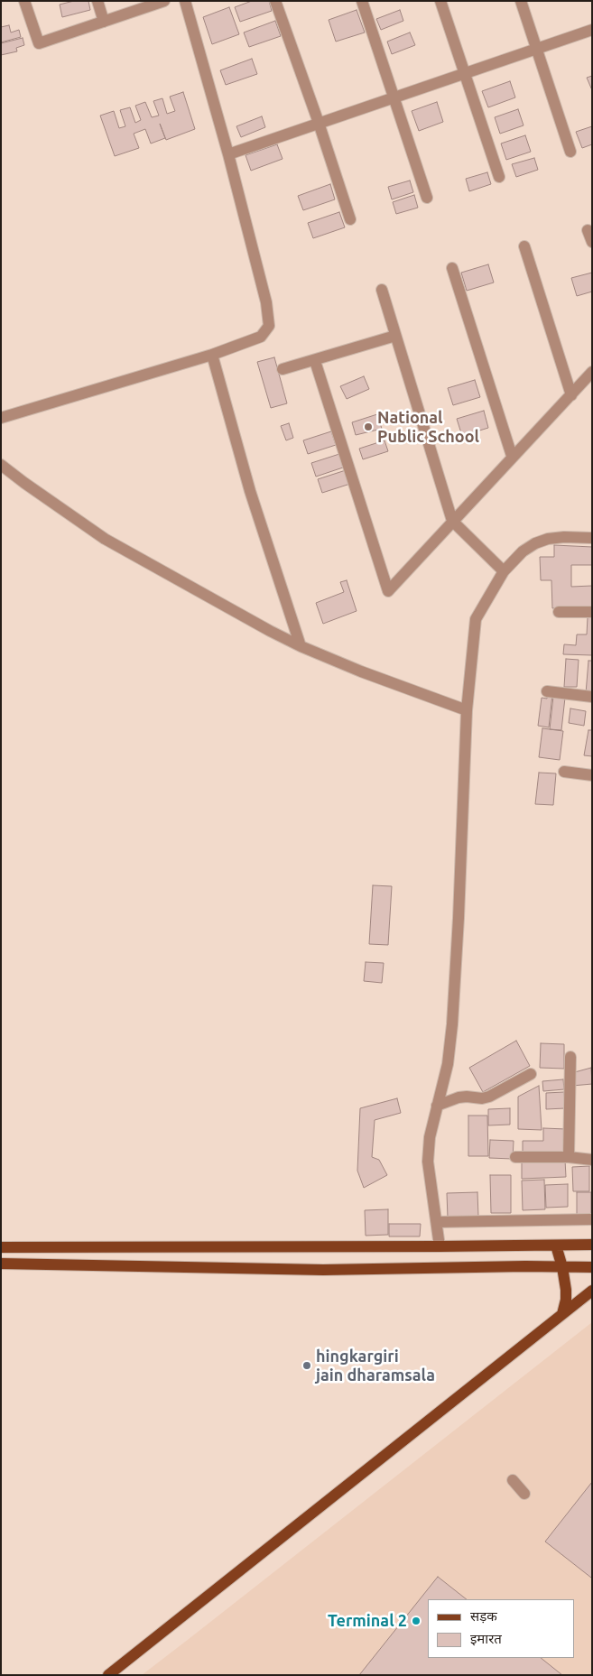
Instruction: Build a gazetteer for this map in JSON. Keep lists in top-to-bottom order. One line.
{"places":["National Public School","hingkargiri jain dharamsala","Terminal 2"],"legend":["सड़क","इमारत"]}
